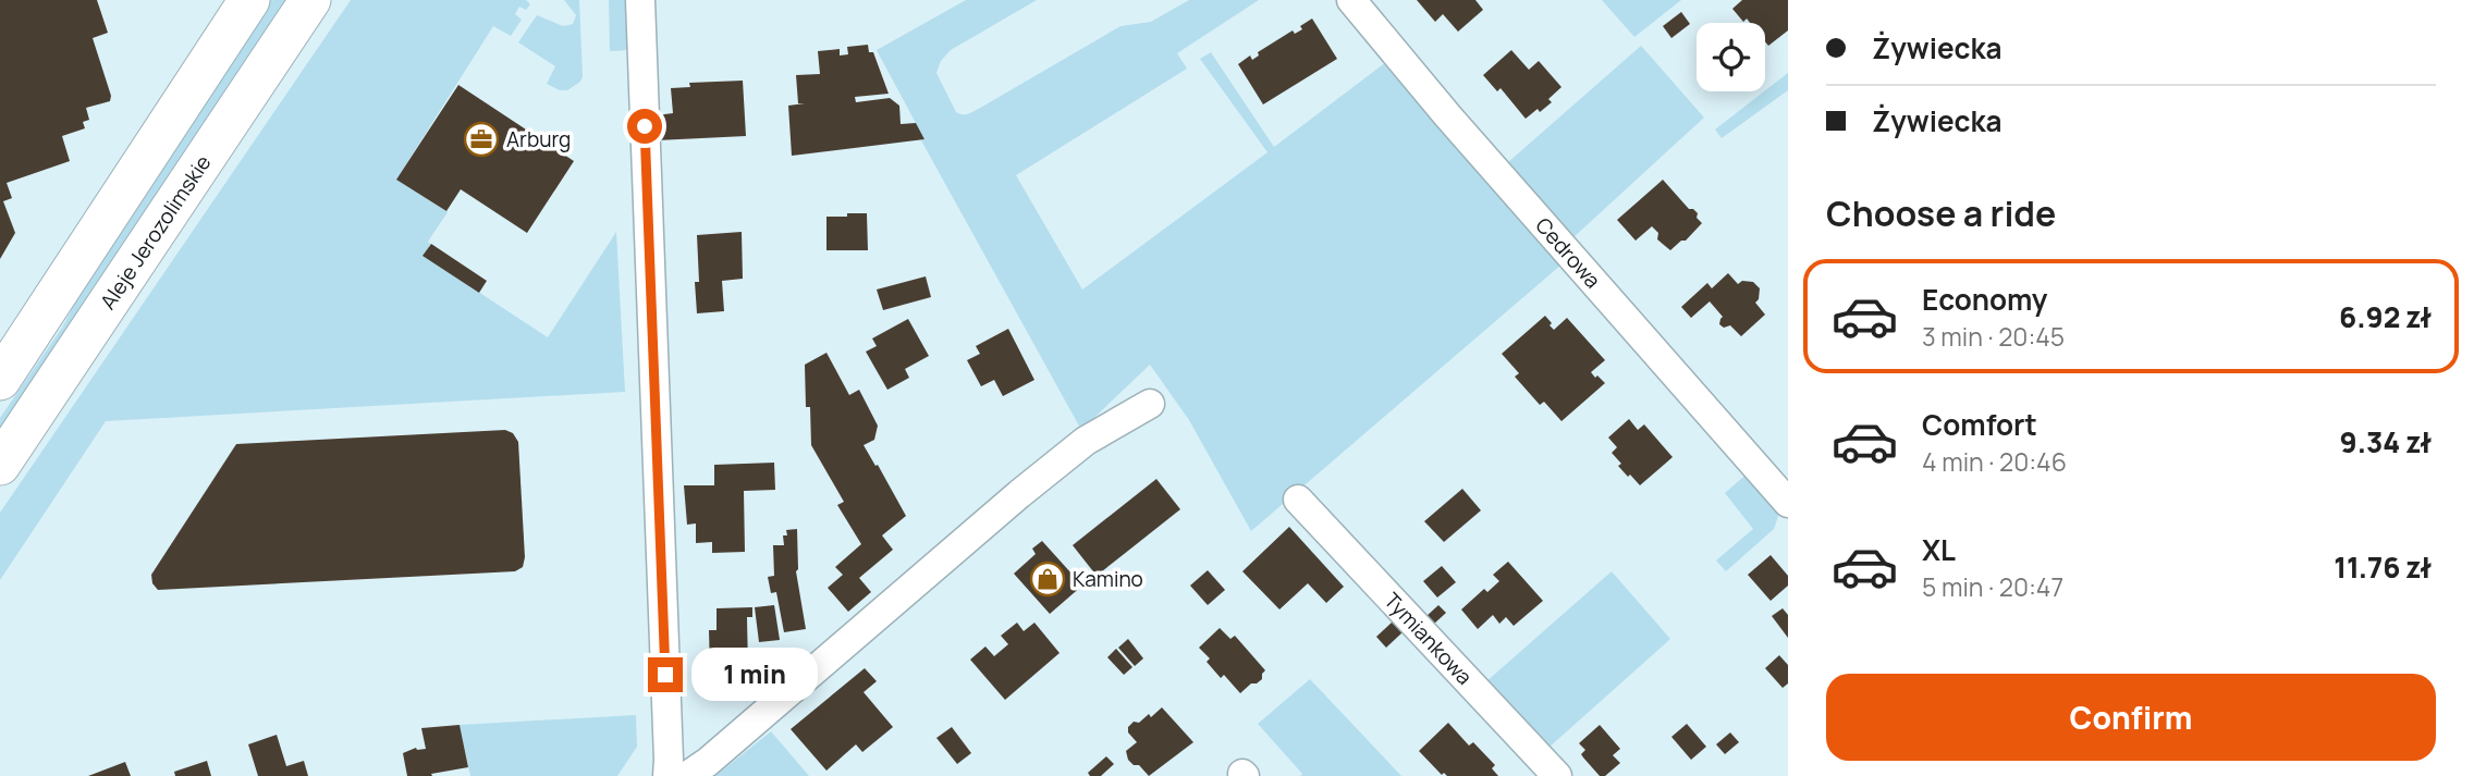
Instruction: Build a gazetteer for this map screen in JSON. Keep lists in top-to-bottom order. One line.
{"streets":{"main road":["Aleje Jerozolimskie"],"street":["Cedrowa","Tymiankowa"]},"places":{"office":["Arburg"],"shop":["Kamino"]},"page":{"banner":["Żywiecka","Żywiecka"],"heading":"Choose a ride","list":[{"name":"Economy","note":"3 min · 20:45","value":"6.92 zł"},{"name":"Comfort","note":"4 min · 20:46","value":"9.34 zł"},{"name":"XL","note":"5 min · 20:47","value":"11.76 zł"}],"bubble":"1 min","buttons":"Confirm"}}
